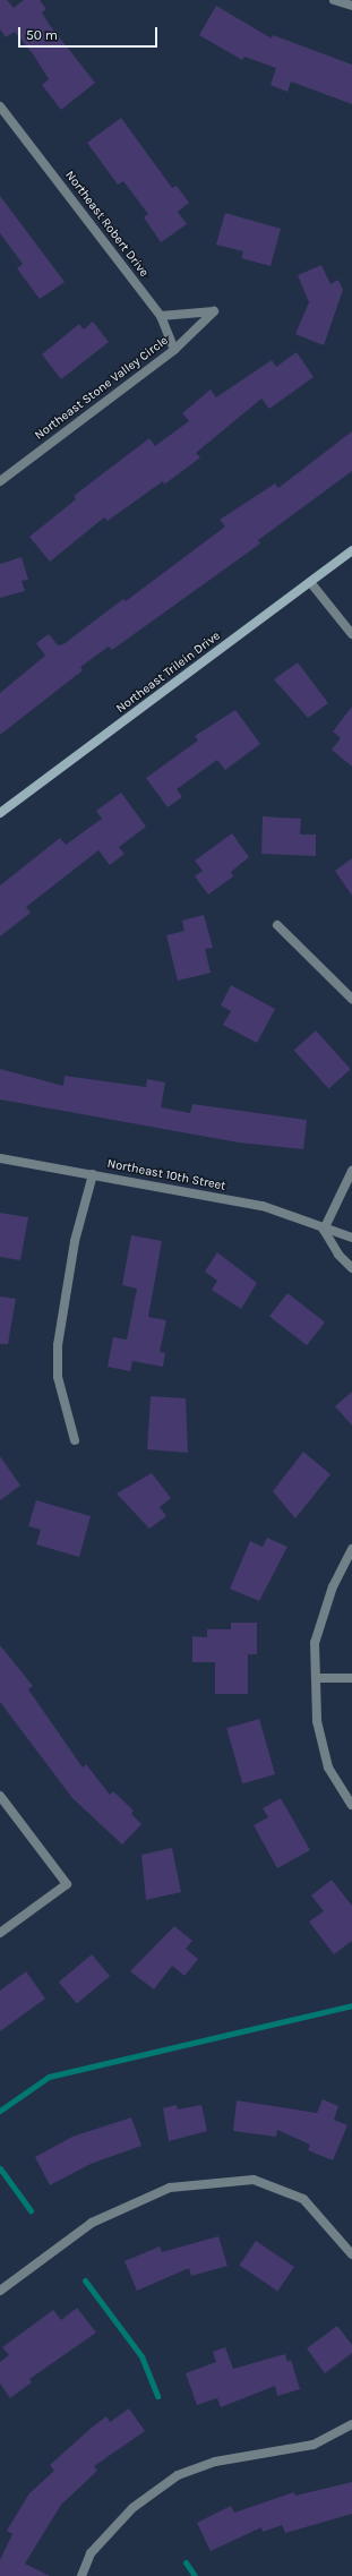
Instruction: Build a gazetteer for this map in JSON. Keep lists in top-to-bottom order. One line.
{"streets":{"street":["Northeast Robert Drive","Northeast Stone Valley Circle","Northeast Trilein Drive","Northeast 10th Street"]},"crossings":[["Northeast Robert Drive","Northeast Stone Valley Circle"]],"scale_bar":"50 m"}
